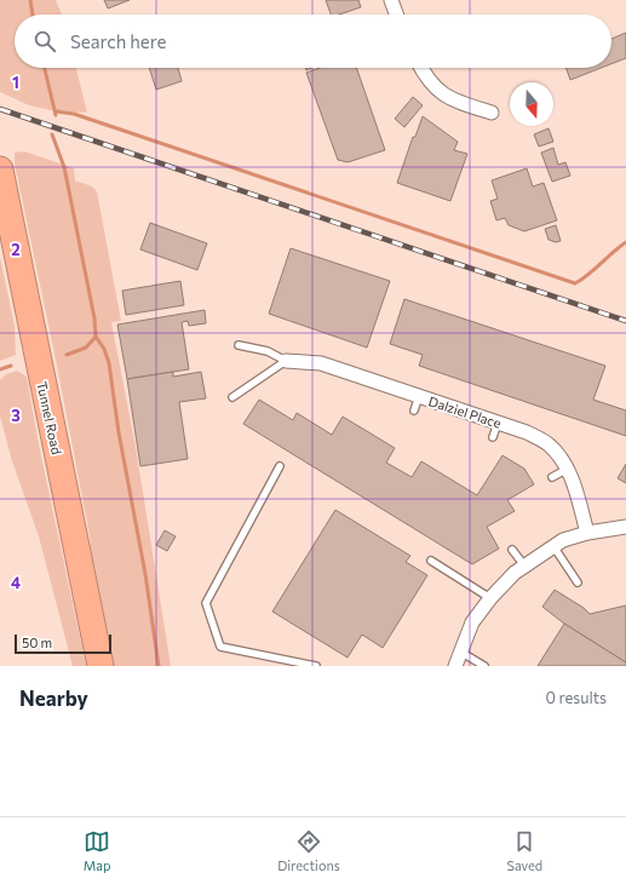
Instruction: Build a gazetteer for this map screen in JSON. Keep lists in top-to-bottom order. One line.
{"streets":{"highway":["Tunnel Road"],"street":["Dalziel Place"]},"scale_bar":"50 m","north":"bottom","page":{"search":"Search here","scale":"50 m","heading":["Nearby","0 results"],"nav":["Map","Directions","Saved"]},"grid":{"rows":["1","2","3","4"]}}
